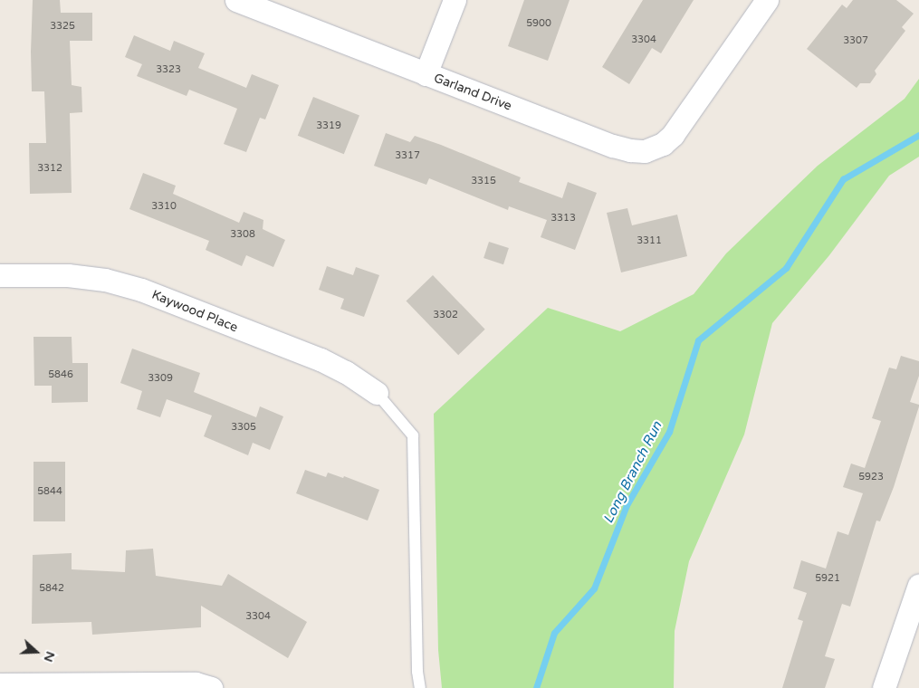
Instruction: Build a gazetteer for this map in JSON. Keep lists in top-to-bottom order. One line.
{"streets":{"street":["Garland Drive","Kaywood Place"]},"water":["Long Branch Run"],"house_numbers":["5900","3325","3304","3307","3323","3319","3317","3312","3315","3310","3313","3308","3311","3302","5846","3309","3305","5923","5844","5921","5842","3304"],"north":"right"}
